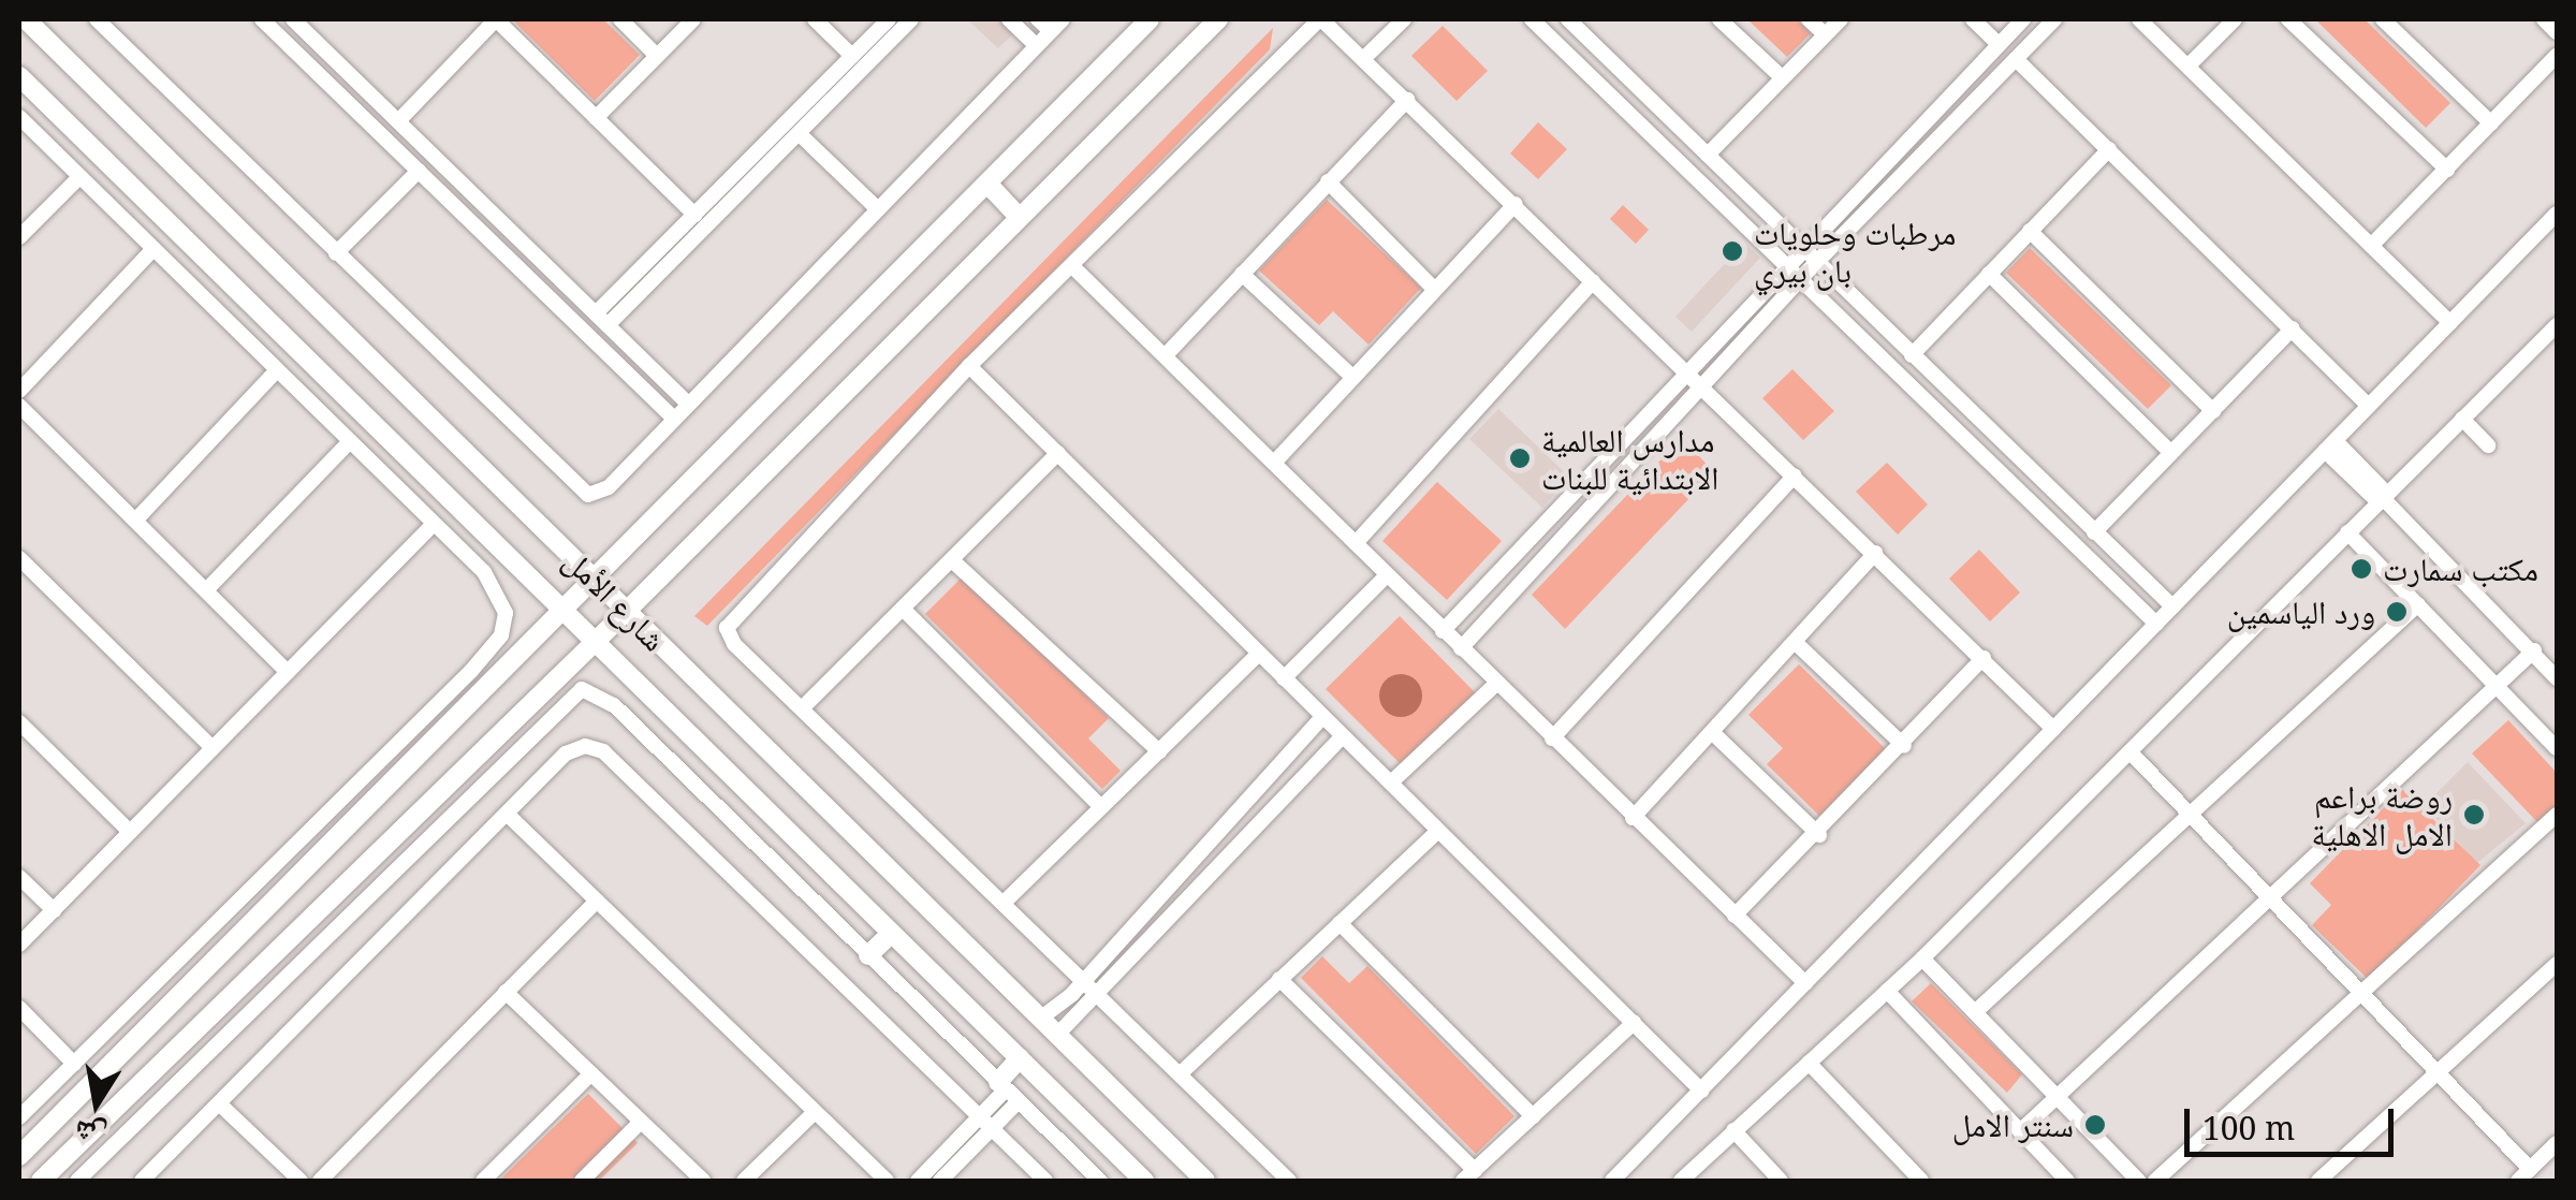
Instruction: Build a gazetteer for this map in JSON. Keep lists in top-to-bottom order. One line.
{"streets":{"main road":["شارع الأمل"]},"places":["مرطبات وحلويات بان بيري","مدارس العالمية الابتدائية للبنات","مكتب سمارت","ورد الياسمين","روضة براعم الامل الاهلية","سنتر الامل"],"scale_bar":"100 m","north":"bottom"}
